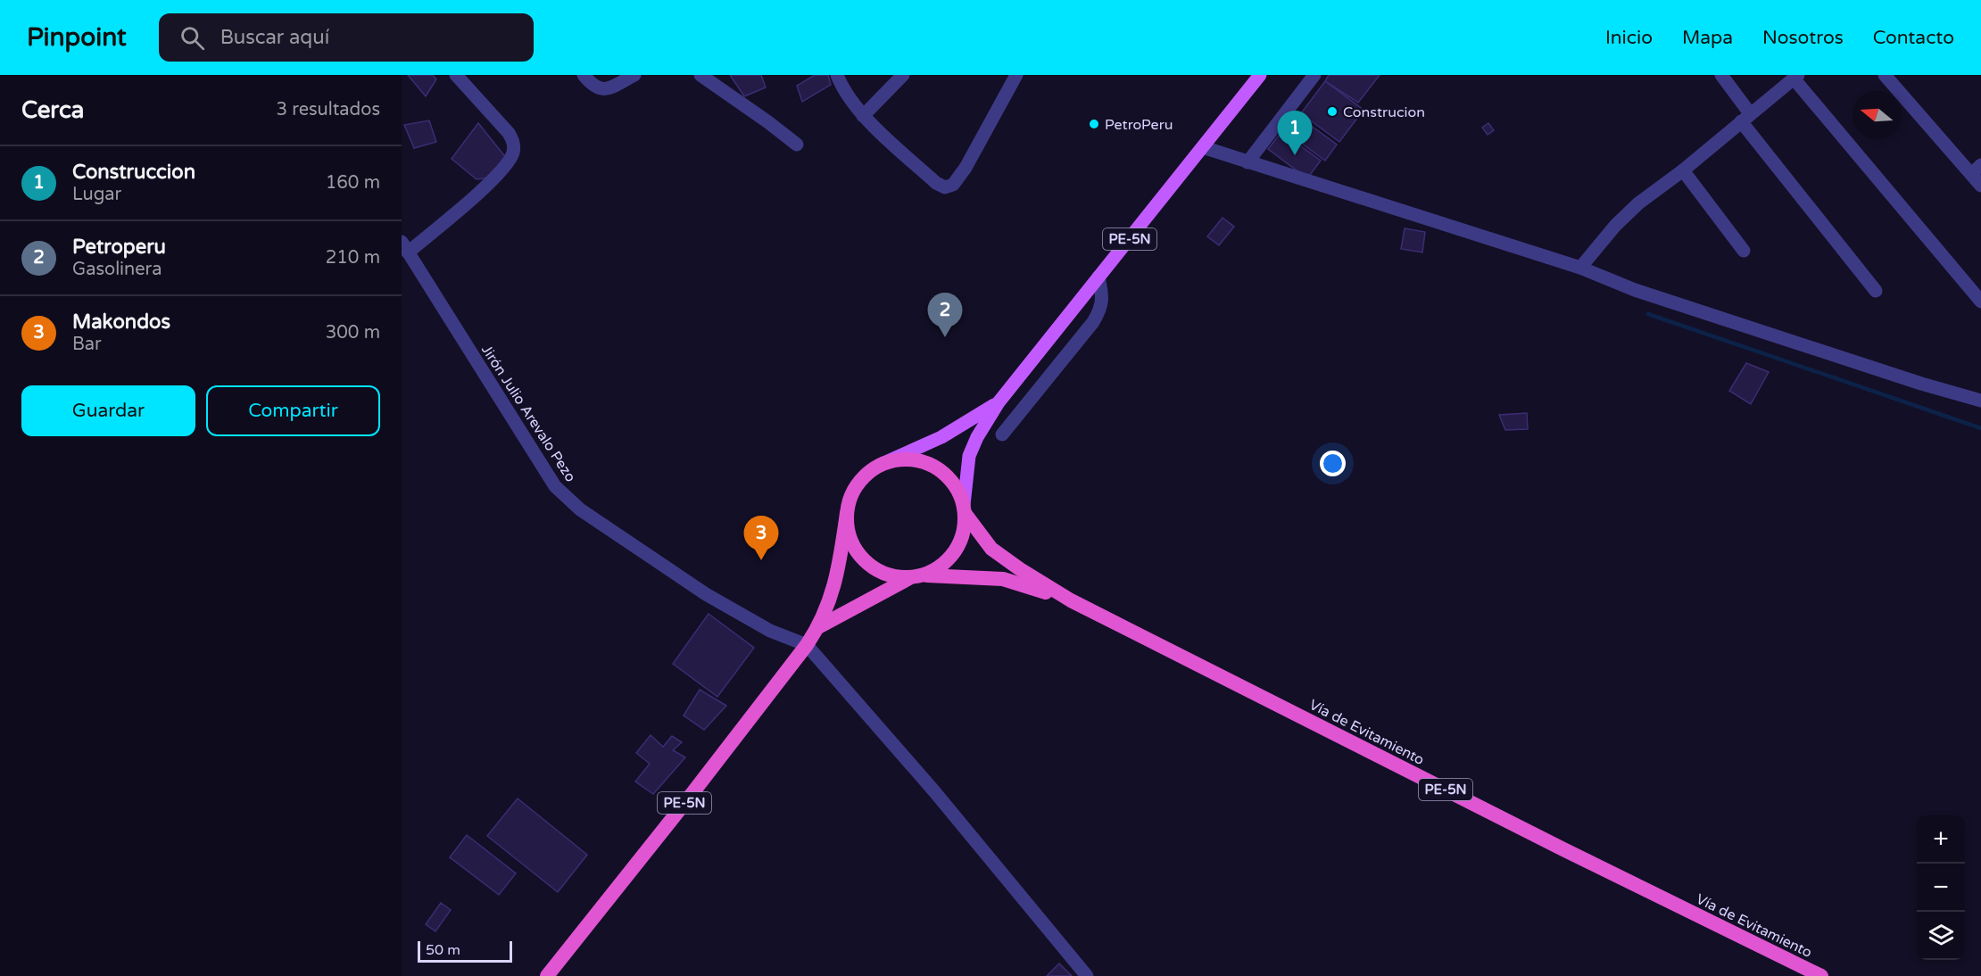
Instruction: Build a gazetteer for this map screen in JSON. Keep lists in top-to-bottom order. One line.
{"streets":{"highway":["PE-5N","Vía de Evitamiento"],"street":["Jirón Julio Arevalo Pezo"]},"crossings":[["PE-5N","Jirón Julio Arevalo Pezo"],["PE-5N","Vía de Evitamiento"]],"places":["Construcion","PetroPeru"],"scale_bar":"50 m","north":"left","page":{"header":"Pinpoint","search":"Buscar aquí","nav":["Inicio","Mapa","Nosotros","Contacto"],"heading":["Cerca","3 resultados"],"pins":["1","2","3"],"list":[{"mark":"1","name":"Construccion","note":"Lugar","value":"160 m"},{"mark":"2","name":"Petroperu","note":"Gasolinera","value":"210 m"},{"mark":"3","name":"Makondos","note":"Bar","value":"300 m"}],"buttons":["Guardar","Compartir"],"map_buttons":["+","−"],"scale":"50 m"}}
